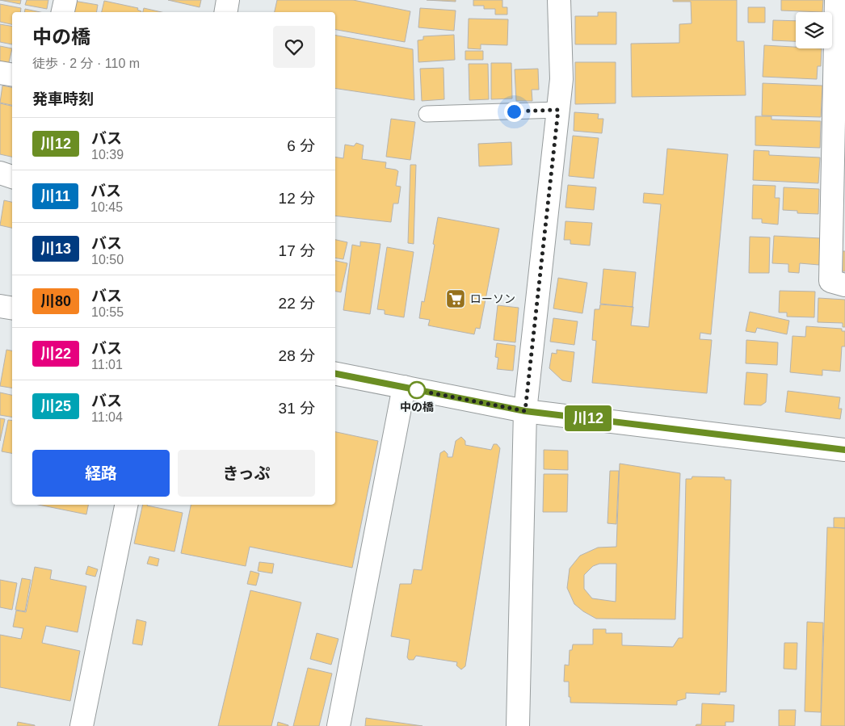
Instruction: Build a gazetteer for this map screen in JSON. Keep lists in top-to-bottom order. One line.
{"places":{"supermarket":["ローソン"],"other":["中の橋"]},"lines":["bus line 川12"],"page":{"on_map":"川12","heading":[["中の橋","徒歩 · 2 分 · 110 m"],"発車時刻"],"list":[{"mark":"川12","name":"バス","note":"10:39","value":"6 分"},{"mark":"川11","name":"バス","note":"10:45","value":"12 分"},{"mark":"川13","name":"バス","note":"10:50","value":"17 分"},{"mark":"川80","name":"バス","note":"10:55","value":"22 分"},{"mark":"川22","name":"バス","note":"11:01","value":"28 分"},{"mark":"川25","name":"バス","note":"11:04","value":"31 分"}],"buttons":["経路","きっぷ"]}}
